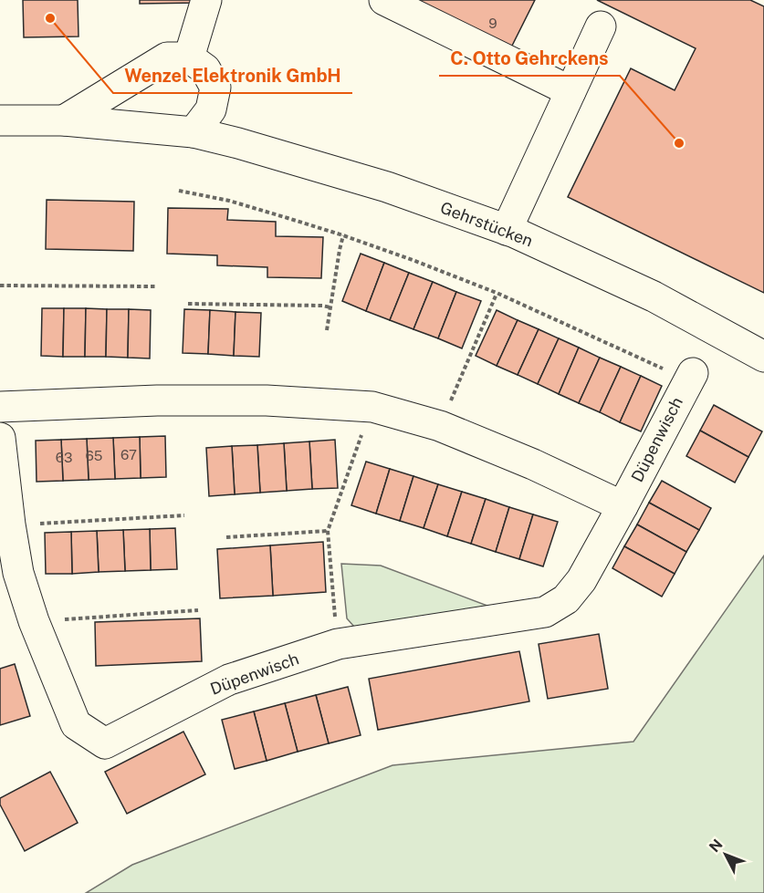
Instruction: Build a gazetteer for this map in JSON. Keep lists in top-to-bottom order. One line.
{"streets":{"street":["Gehrstücken","Düpenwisch"]},"places":["Wenzel Elektronik GmbH","C. Otto Gehrckens"],"house_numbers":["9","67","65","63"],"north":"top left"}
